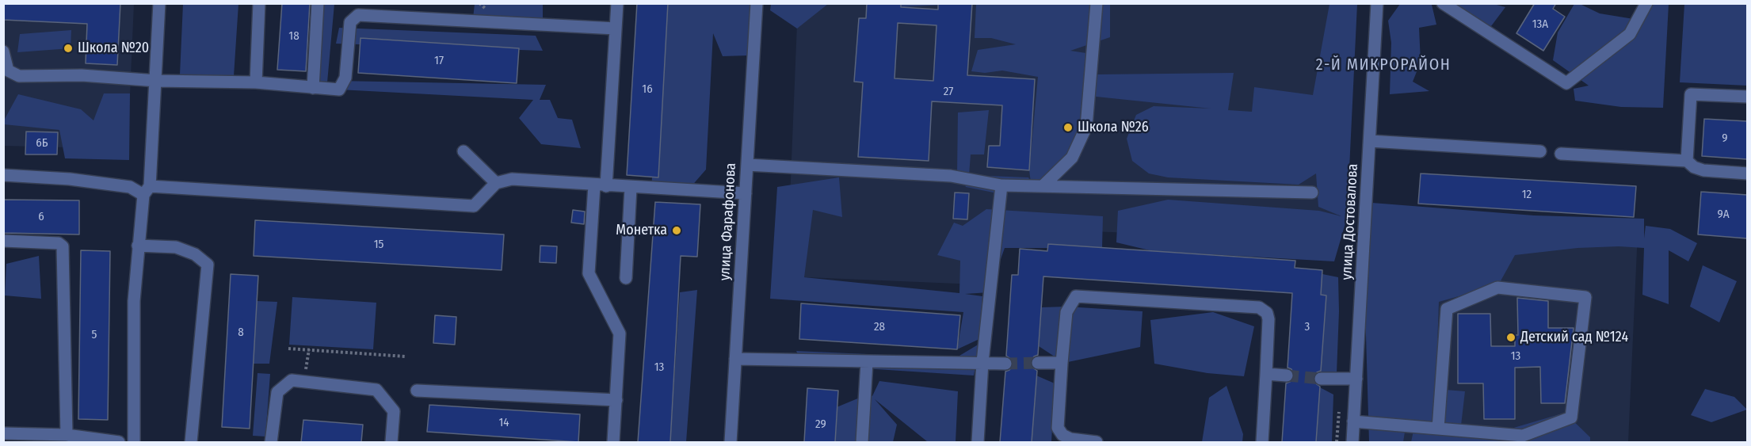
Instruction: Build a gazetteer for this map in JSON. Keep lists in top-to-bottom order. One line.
{"streets":{"street":["улица Фарафонова","улица Достовалова"]},"districts":["2-Й МИКРОРАЙОН"],"places":["Школа №20","Школа №26","Монетка","Детский сад №124"],"house_numbers":["13А","18","17","16","27","9","6Б","12","9А","6","15","28","3","8","5","13","13","14","29"]}
